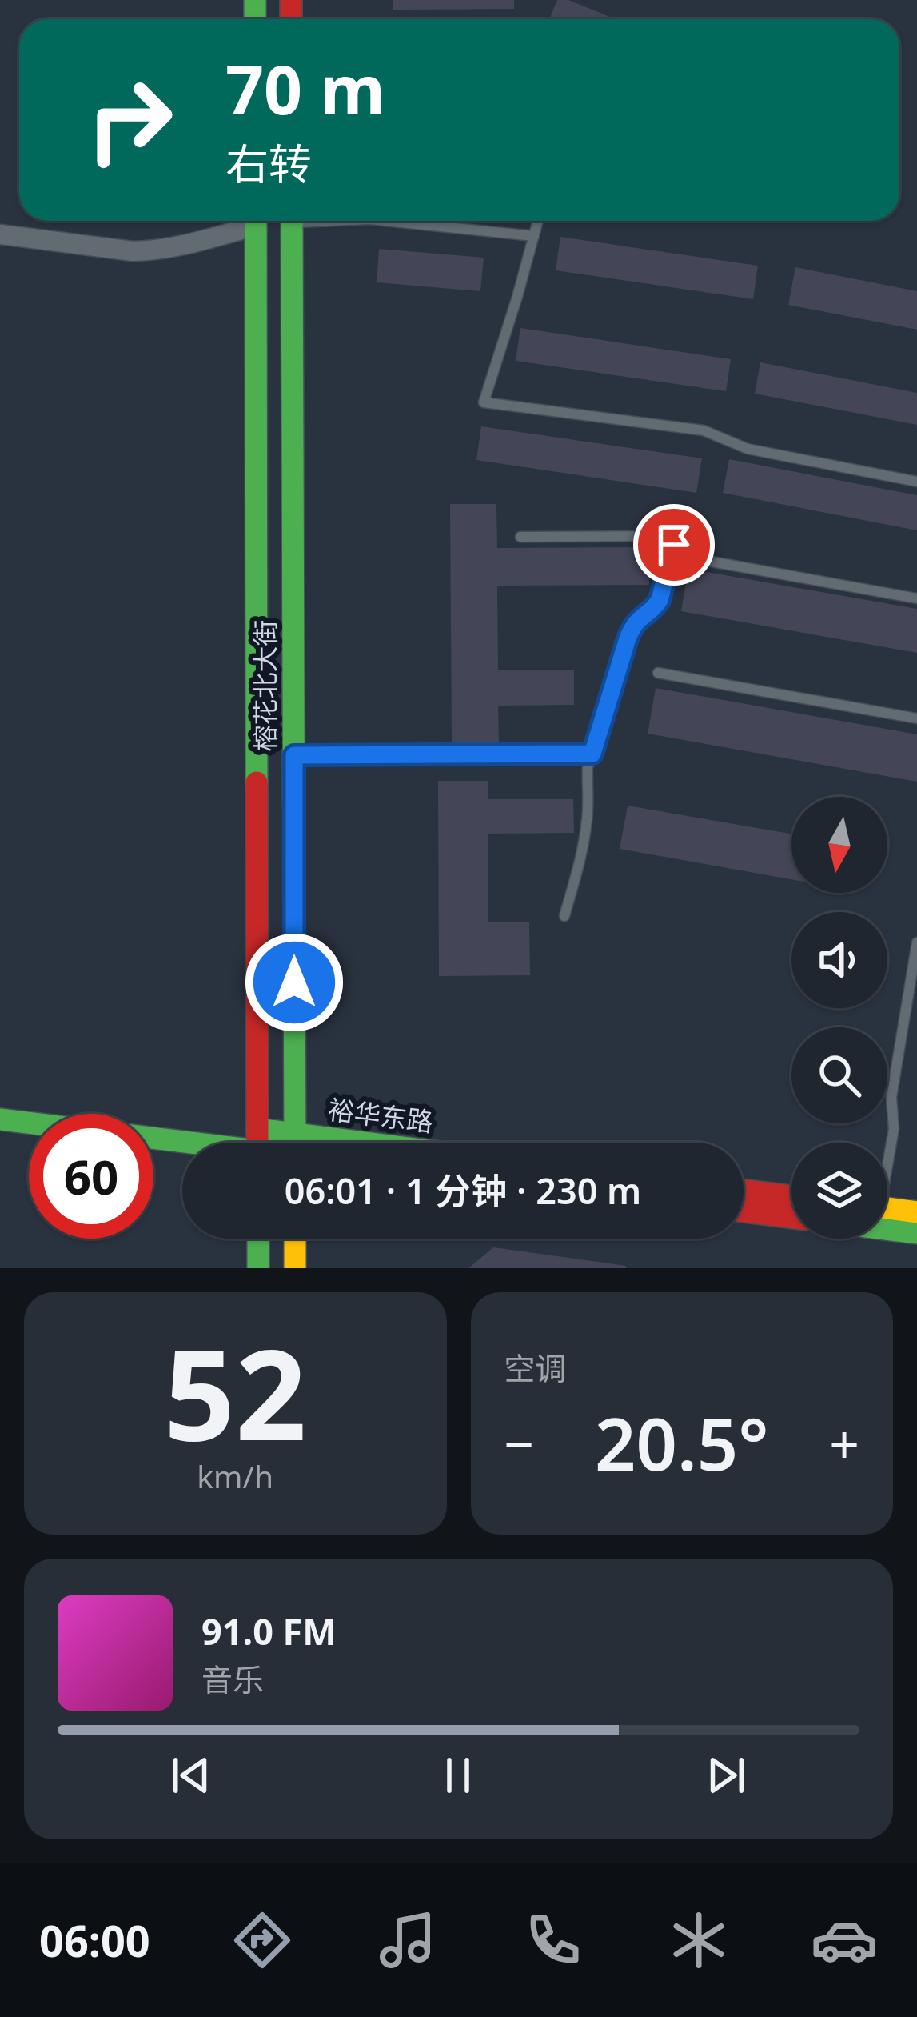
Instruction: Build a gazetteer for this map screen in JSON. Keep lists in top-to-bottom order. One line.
{"streets":{"main road":["榕花北大街","裕华东路"]},"north":"bottom","page":{"turn":["70 m","右转"],"limit":"60","trip":"06:01 · 1 分钟 · 230 m","tile":[["52","km/h"],"空调"],"heat":["−","20.5°","+"],"song":["91.0 FM","音乐"],"tabs":"06:00"}}
